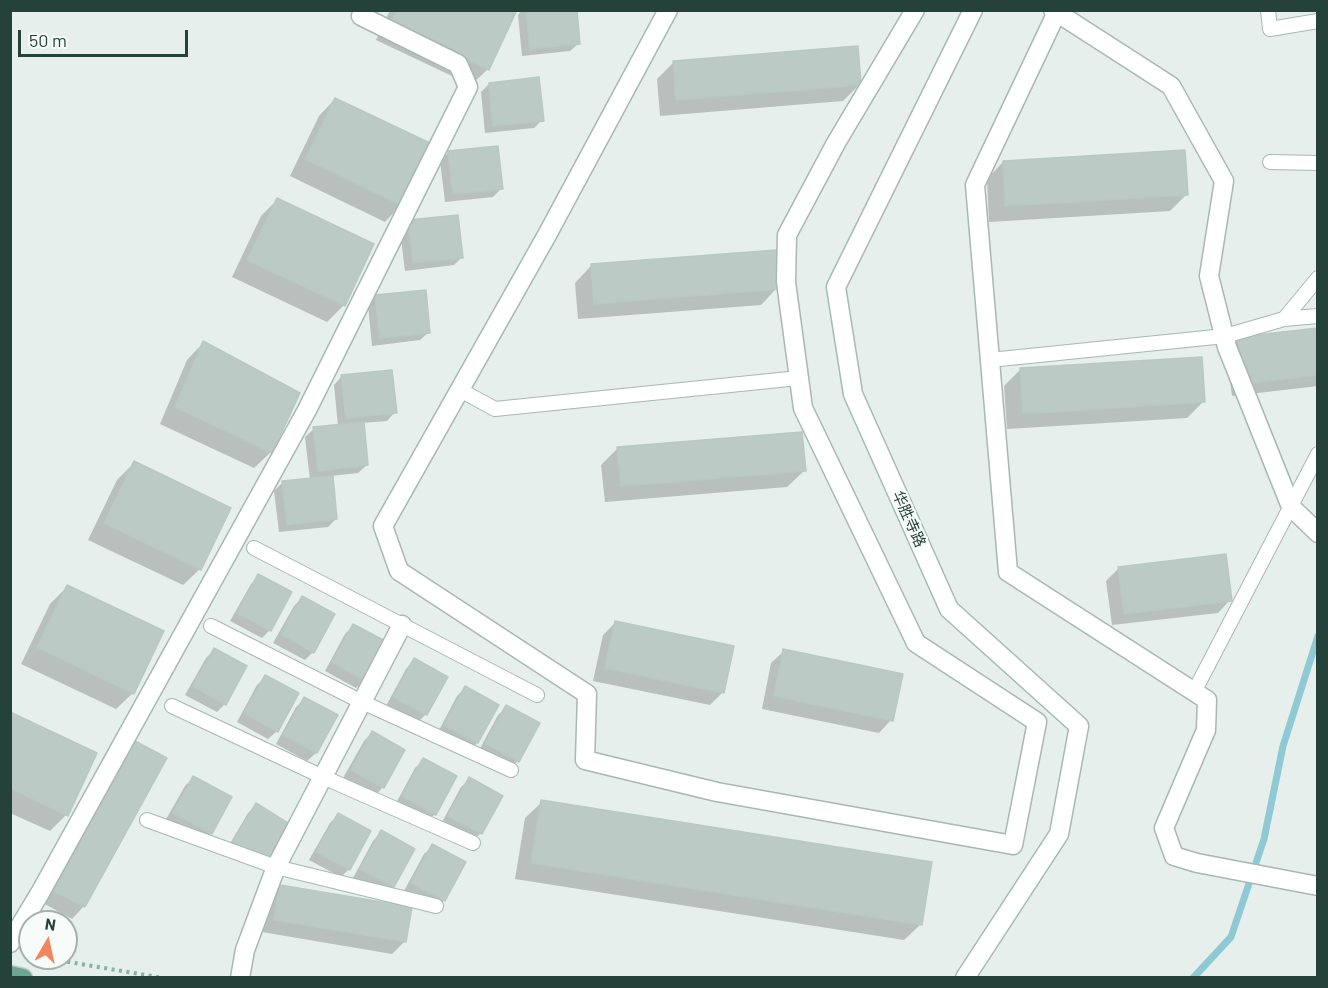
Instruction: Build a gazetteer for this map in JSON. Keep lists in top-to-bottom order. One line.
{"streets":{"street":["华胜寺路"]},"scale_bar":"50 m","north":"top"}
